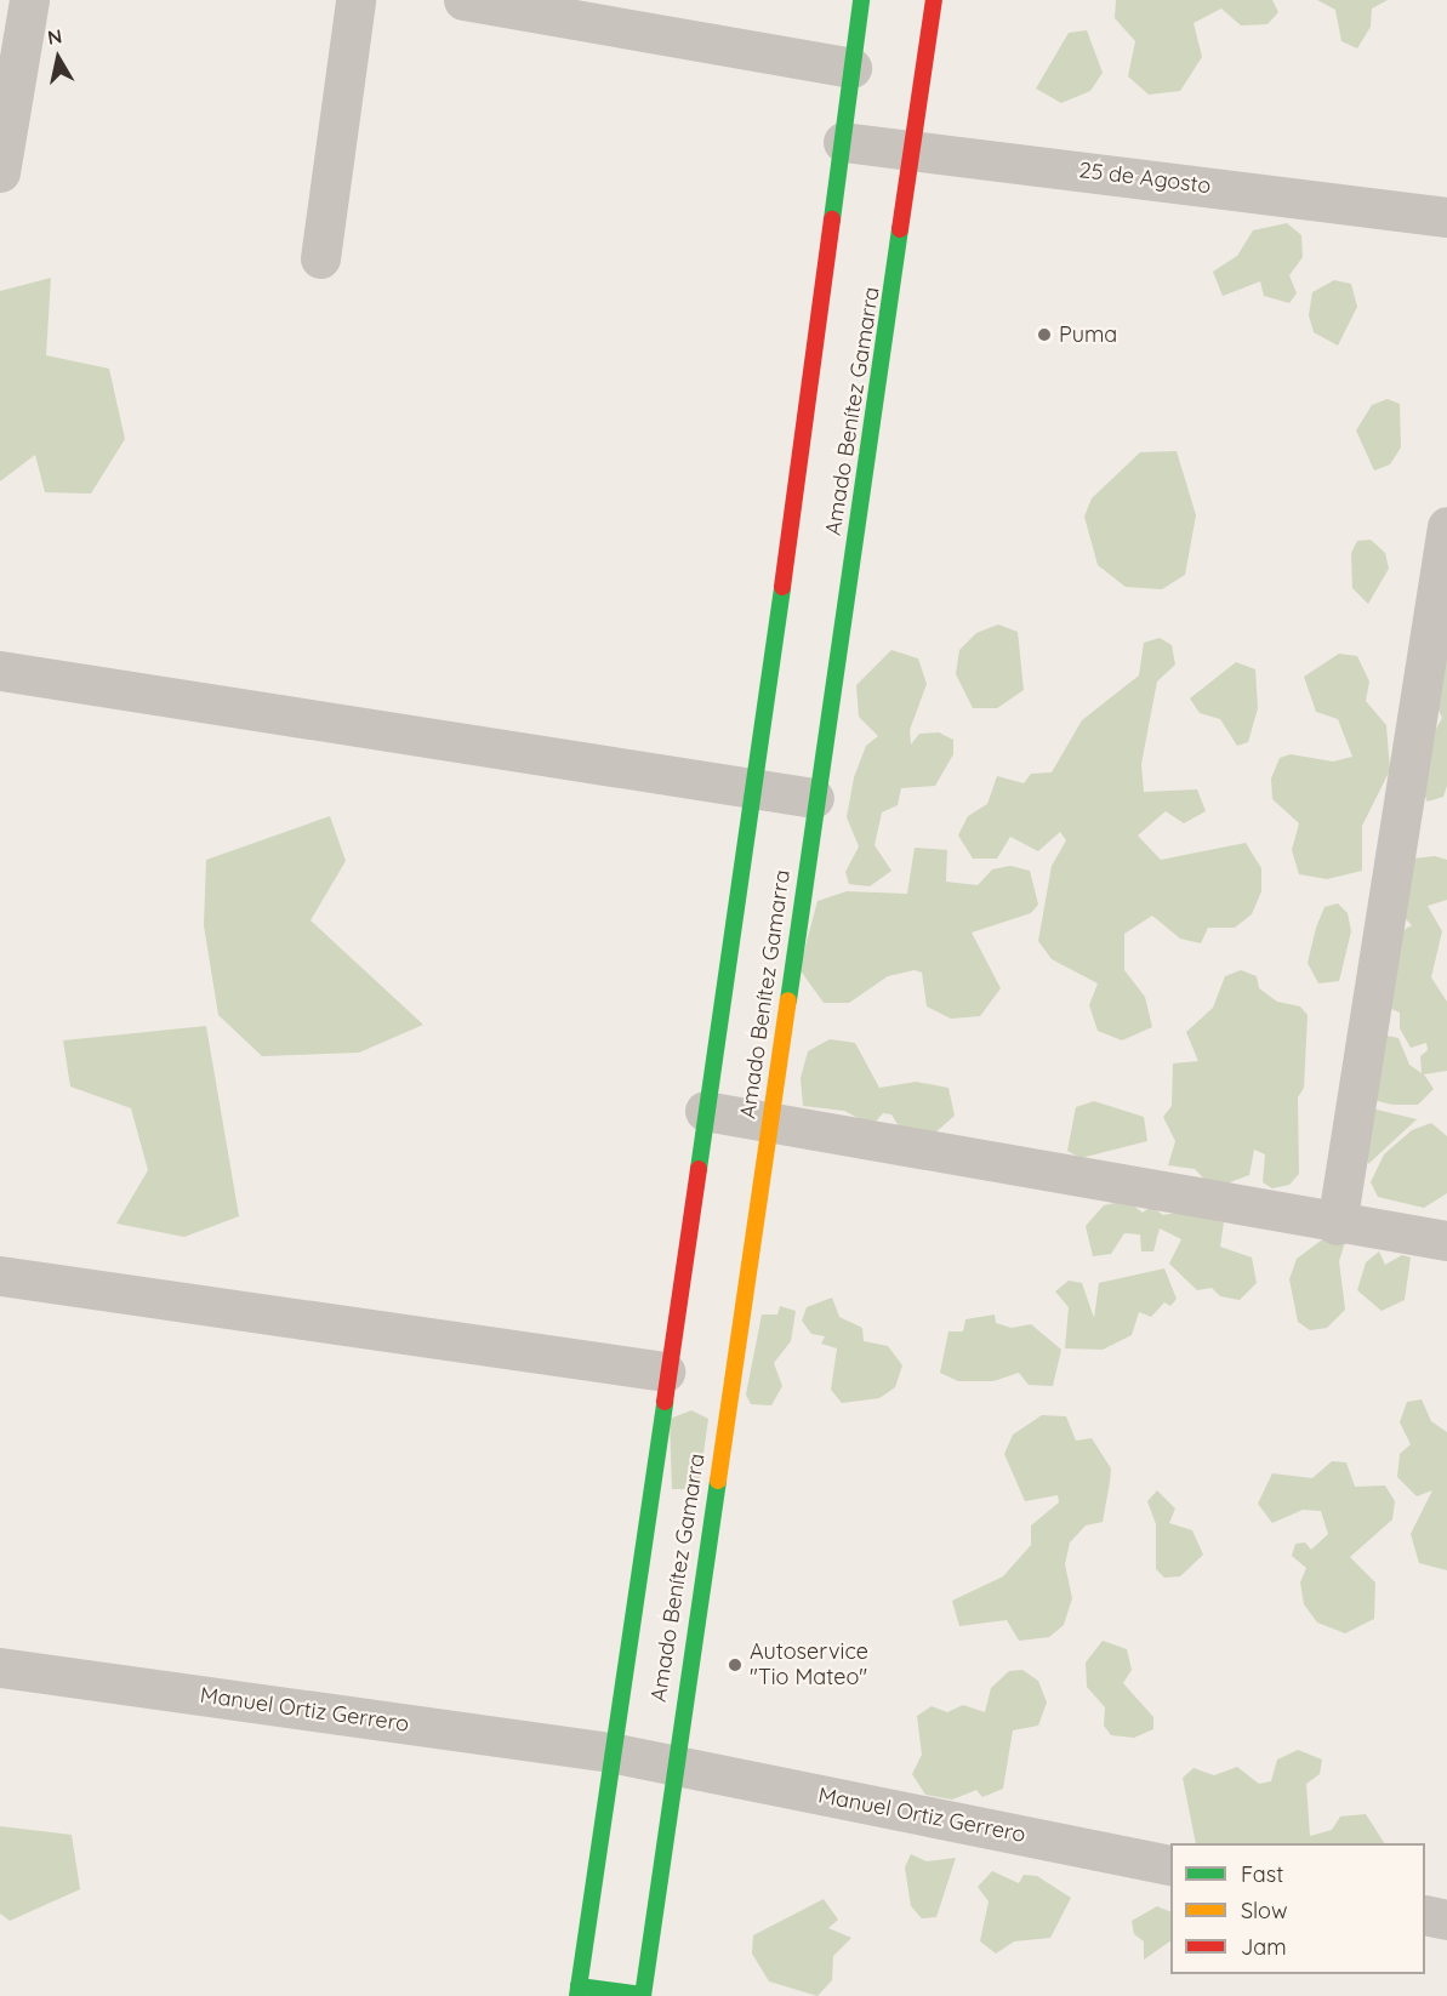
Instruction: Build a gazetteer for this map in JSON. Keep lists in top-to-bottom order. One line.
{"streets":{"main road":["Amado Benítez Gamarra"],"street":["25 de Agosto","Manuel Ortiz Gerrero"]},"crossings":[["25 de Agosto","Amado Benítez Gamarra"],["Amado Benítez Gamarra","Manuel Ortiz Gerrero"]],"places":["Puma","Autoservice \"Tio Mateo\""],"legend":["Fast","Slow","Jam"],"north":"top"}
